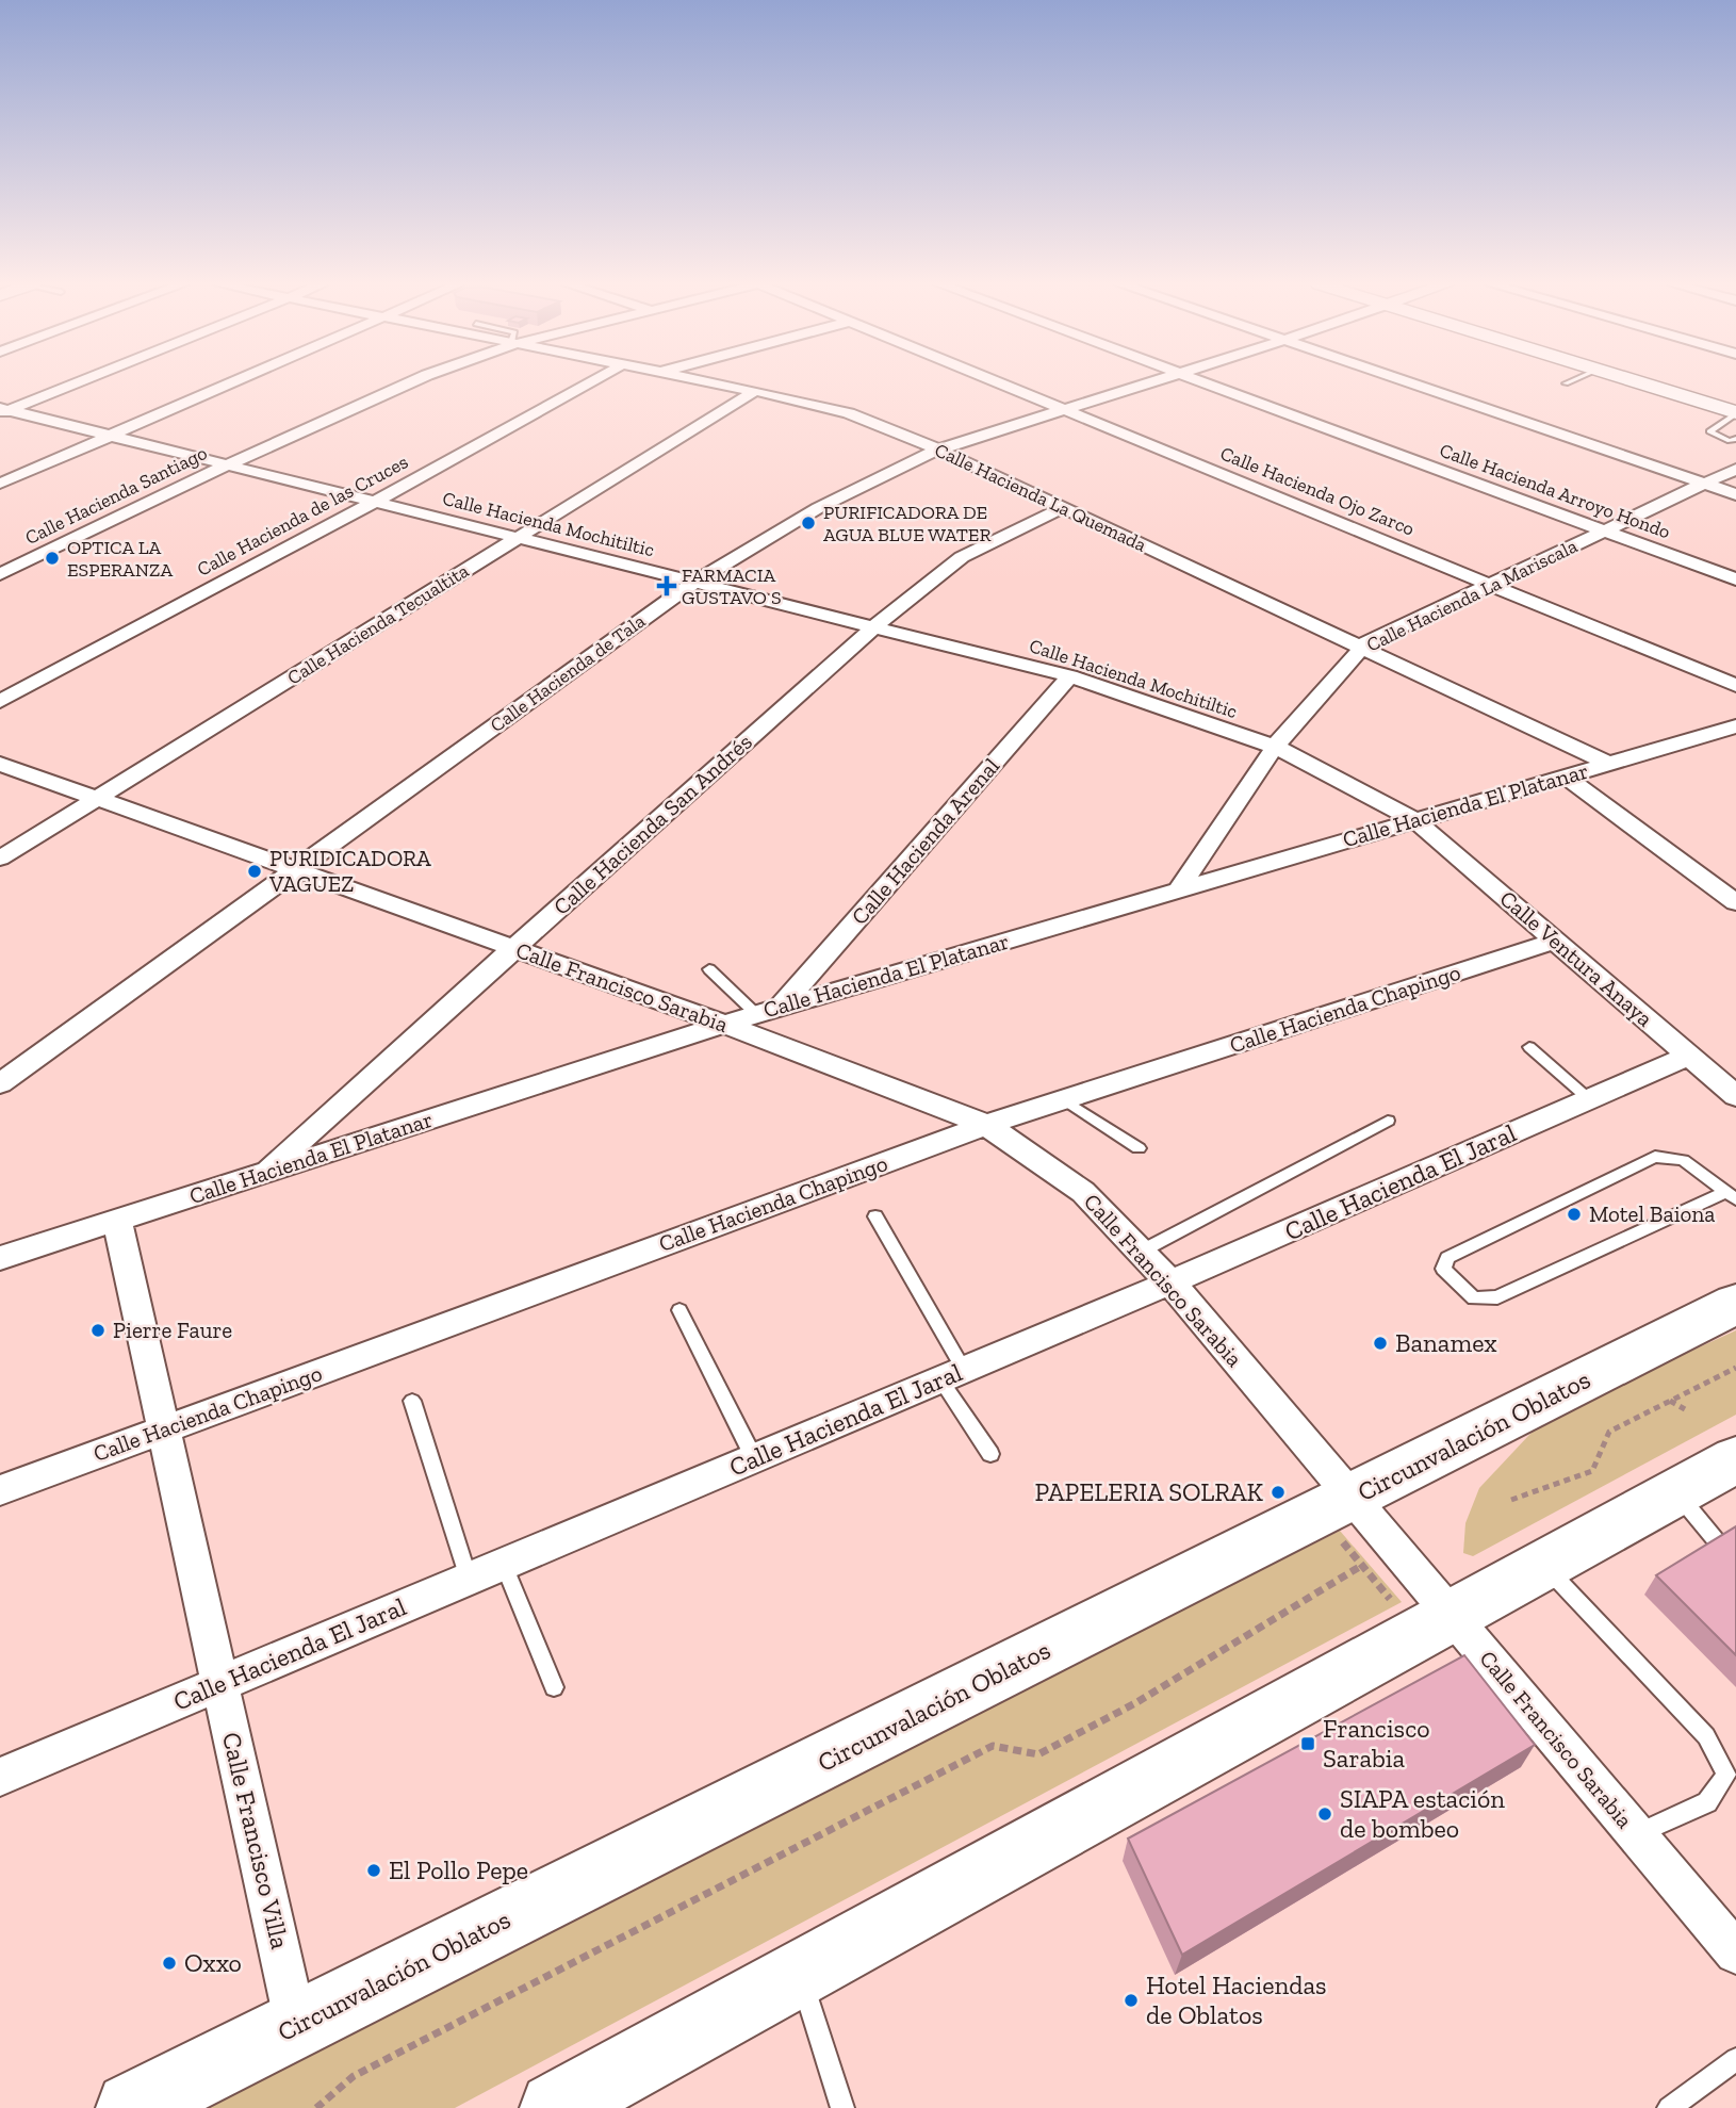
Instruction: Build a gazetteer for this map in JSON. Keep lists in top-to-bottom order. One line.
{"streets":{"main road":["Circunvalación Oblatos"],"street":["Calle Hacienda Ojo Zarco","Calle Hacienda Arroyo Hondo","Calle Hacienda Santiago","Calle Hacienda La Quemada","Calle Hacienda de las Cruces","Calle Hacienda Mochitiltic","Calle Hacienda La Mariscala","Calle Hacienda Tecualtita","Calle Hacienda de Tala","Calle Hacienda El Platanar","Calle Hacienda San Andrés","Calle Hacienda Arenal","Calle Ventura Anaya","Calle Francisco Sarabia","Calle Hacienda Chapingo","Calle Hacienda El Jaral","Calle Francisco Villa"]},"crossings":[["Calle Hacienda Ojo Zarco","Calle Hacienda La Mariscala"],["Calle Hacienda Ojo Zarco","Calle Hacienda de Tala"],["Calle Hacienda Arroyo Hondo","Calle Hacienda La Mariscala"],["Calle Hacienda Santiago","Calle Hacienda Mochitiltic"],["Calle Hacienda La Quemada","Calle Hacienda La Mariscala"],["Calle Hacienda La Quemada","Calle Hacienda Tecualtita"],["Calle Hacienda La Quemada","Calle Hacienda de Tala"],["Calle Hacienda La Quemada","Calle Hacienda El Platanar"],["Calle Hacienda La Quemada","Calle Hacienda San Andrés"],["Calle Hacienda de las Cruces","Calle Hacienda Mochitiltic"],["Calle Hacienda Mochitiltic","Calle Hacienda La Mariscala"],["Calle Hacienda Mochitiltic","Calle Hacienda Tecualtita"],["Calle Hacienda Mochitiltic","Calle Hacienda de Tala"],["Calle Hacienda Mochitiltic","Calle Hacienda El Platanar"],["Calle Hacienda Mochitiltic","Calle Hacienda San Andrés"],["Calle Hacienda Mochitiltic","Calle Hacienda Arenal"],["Calle Hacienda Mochitiltic","Calle Ventura Anaya"],["Calle Hacienda La Mariscala","Calle Hacienda El Platanar"],["Calle Hacienda Tecualtita","Calle Francisco Sarabia"],["Calle Hacienda de Tala","Calle Francisco Sarabia"],["Calle Hacienda El Platanar","Calle Hacienda San Andrés"],["Calle Hacienda El Platanar","Calle Hacienda Arenal"],["Calle Hacienda El Platanar","Calle Ventura Anaya"],["Calle Hacienda El Platanar","Calle Francisco Sarabia"],["Calle Hacienda El Platanar","Calle Francisco Villa"],["Calle Hacienda San Andrés","Calle Francisco Sarabia"],["Calle Ventura Anaya","Calle Hacienda Chapingo"],["Calle Ventura Anaya","Calle Hacienda El Jaral"],["Calle Francisco Sarabia","Calle Hacienda Chapingo"],["Calle Francisco Sarabia","Calle Hacienda El Jaral"],["Calle Francisco Sarabia","Circunvalación Oblatos"],["Calle Hacienda Chapingo","Calle Francisco Villa"],["Calle Hacienda El Jaral","Calle Francisco Villa"],["Circunvalación Oblatos","Calle Francisco Villa"]],"places":{"other":["PURIFICADORA DE AGUA BLUE WATER","OPTICA LA ESPERANZA","PURIDICADORA VAGUEZ","Motel Baiona","Pierre Faure","Banamex","PAPELERIA SOLRAK","SIAPA estación de bombeo","El Pollo Pepe","Oxxo","Hotel Haciendas de Oblatos"],"health":["FARMACIA GUSTAVO S"],"transit":["Francisco Sarabia"]}}
